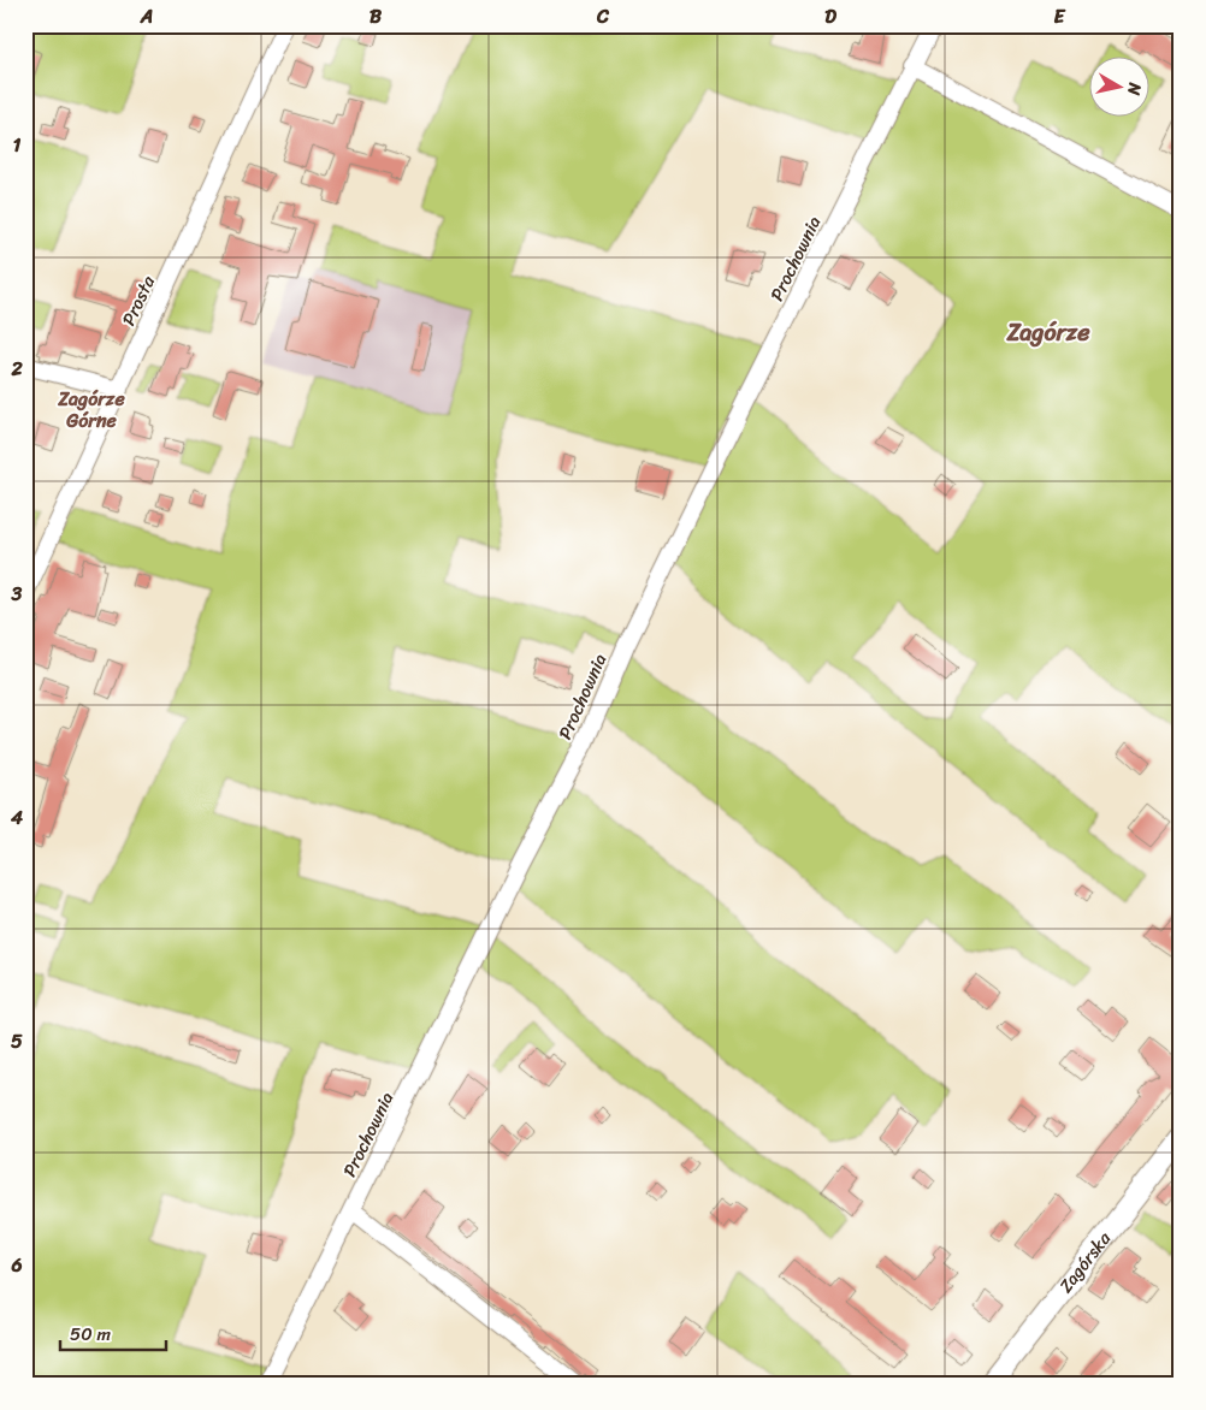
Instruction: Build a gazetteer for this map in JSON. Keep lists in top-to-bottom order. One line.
{"streets":{"street":["Prochownia","Prosta","Zagórska"]},"districts":["Zagórze","Zagórze Górne"],"scale_bar":"50 m","north":"right","grid":{"columns":["A","B","C","D","E"],"rows":["1","2","3","4","5","6"]}}
